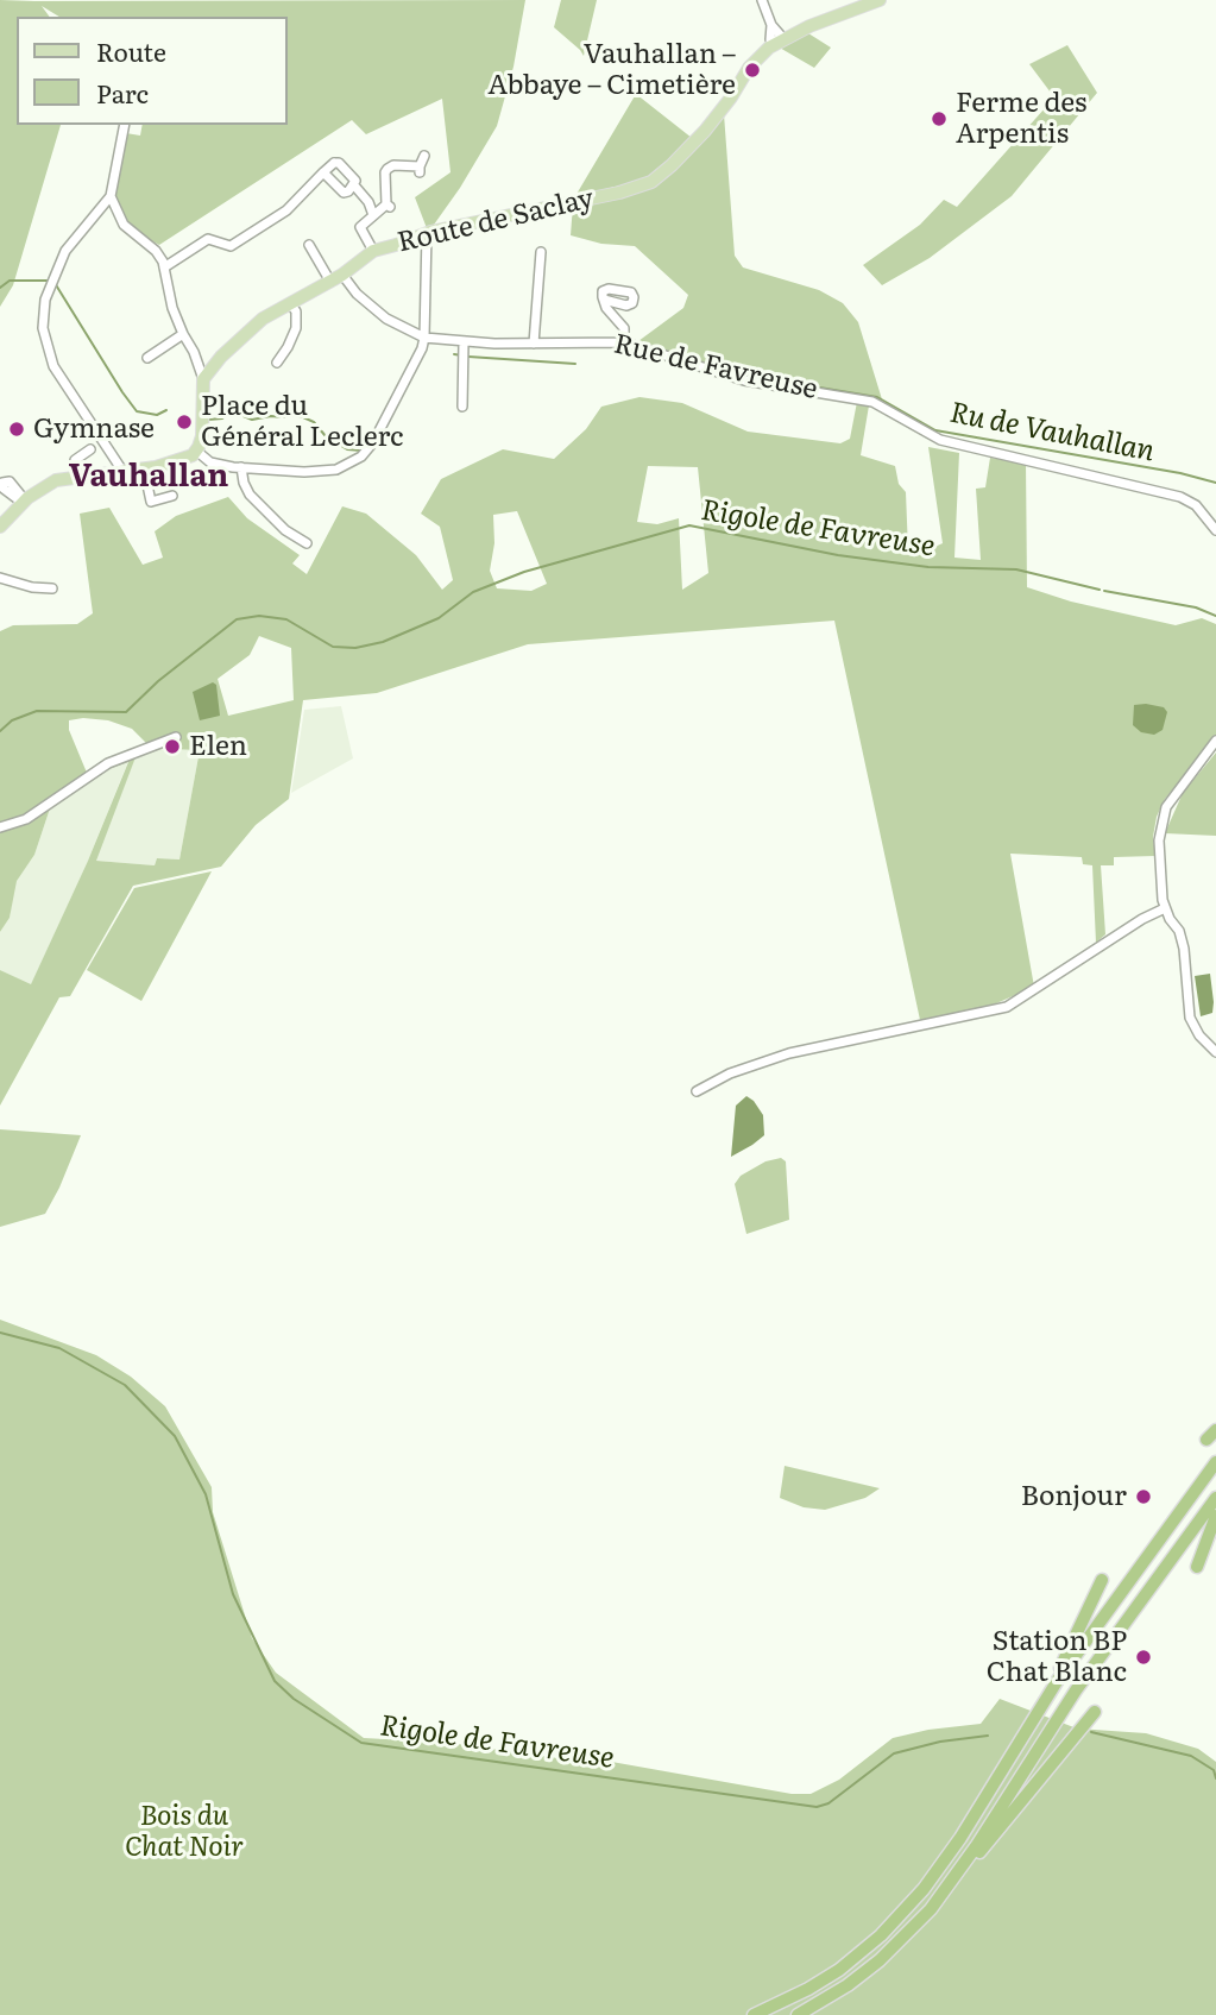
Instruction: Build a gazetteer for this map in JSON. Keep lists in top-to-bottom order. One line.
{"streets":{"main road":["Route de Saclay"],"street":["Rue de Favreuse"]},"crossings":[["Route de Saclay","Rue de Favreuse"]],"districts":["Vauhallan"],"water":["Ru de Vauhallan","Rigole de Favreuse"],"parks":["Bois du Chat Noir"],"places":["Vauhallan – Abbaye – Cimetière","Ferme des Arpentis","Place du Général Leclerc","Gymnase","Elen","Bonjour","Station BP Chat Blanc"],"legend":["Route","Parc"]}
